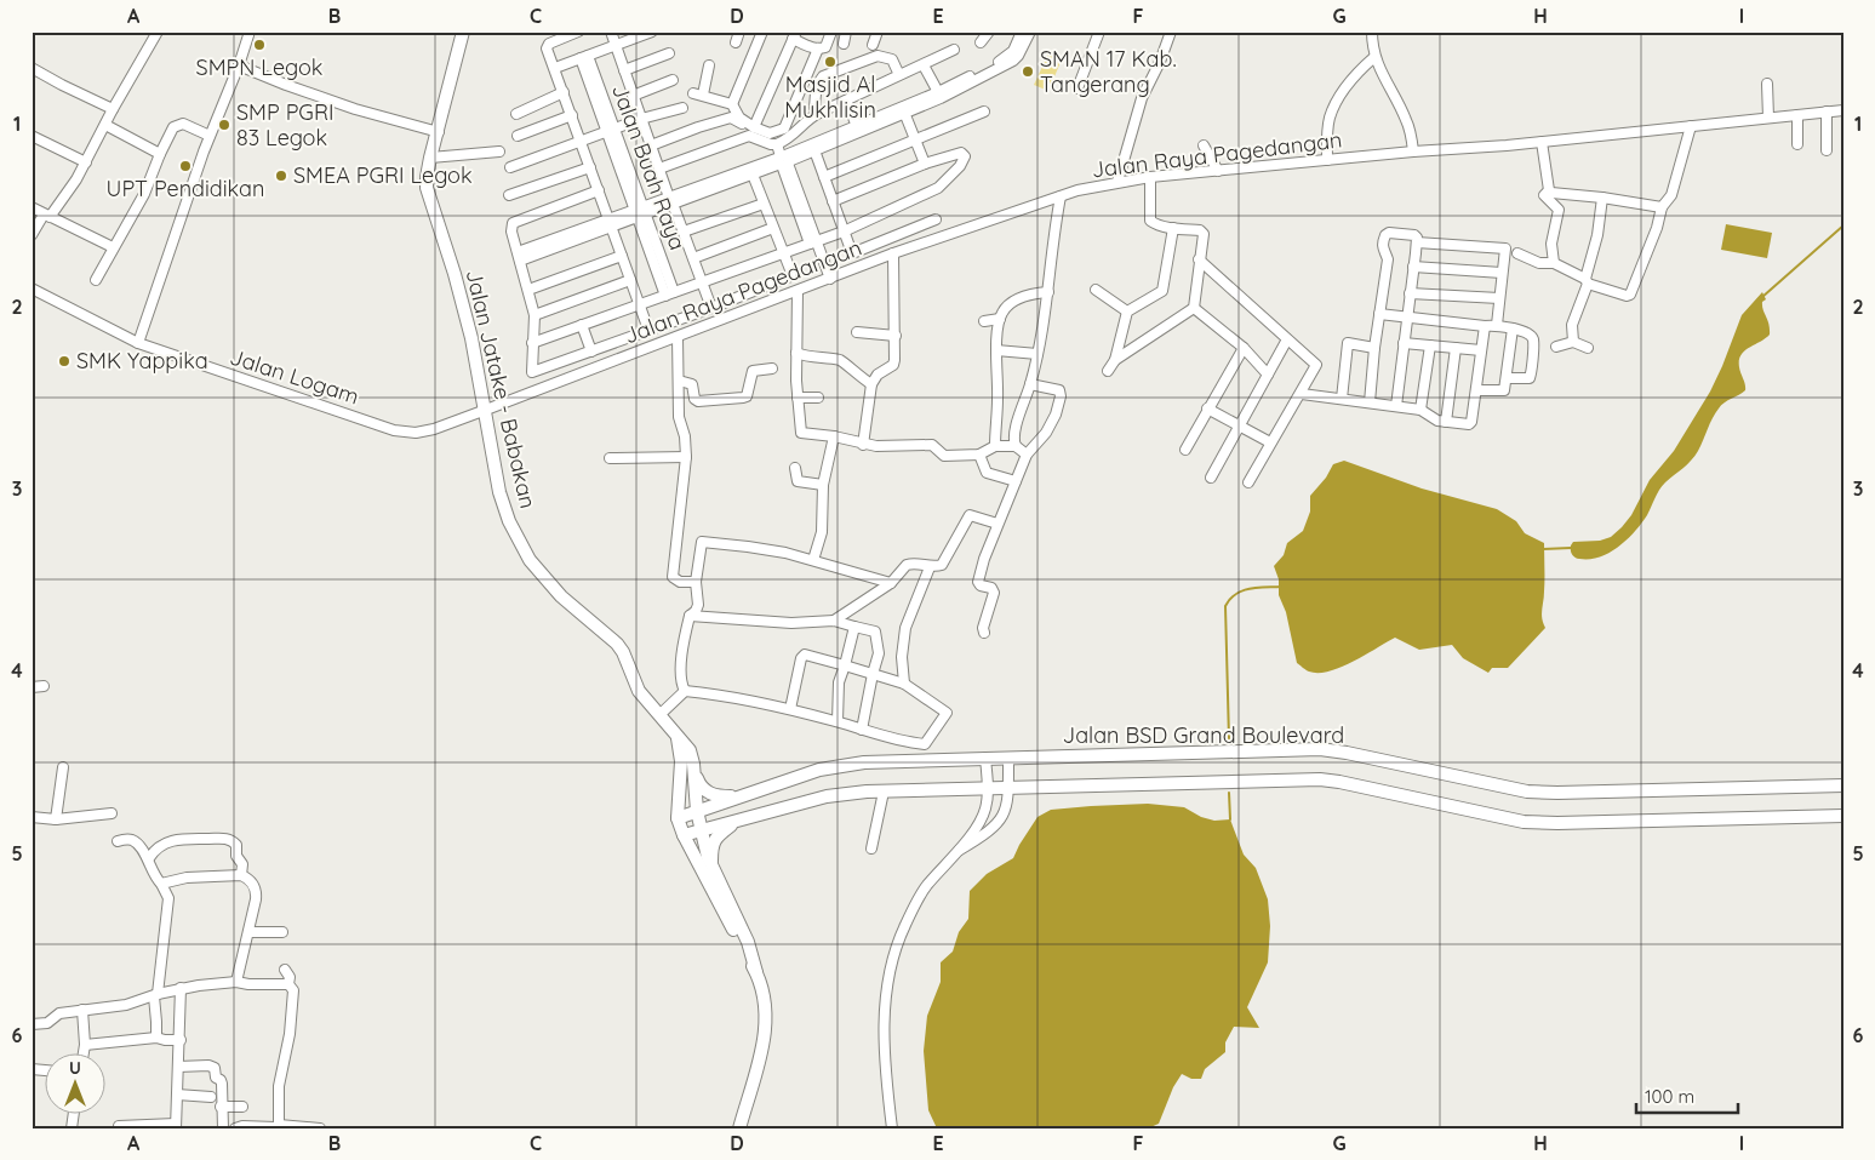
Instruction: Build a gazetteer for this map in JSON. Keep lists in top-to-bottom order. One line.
{"streets":{"main road":["Jalan Jatake - Babakan","Jalan BSD Grand Boulevard"],"street":["Jalan Raya Pagedangan","Jalan Buah Raya","Jalan Logam"]},"crossings":[["Jalan Raya Pagedangan","Jalan Logam"],["Jalan Raya Pagedangan","Jalan Jatake - Babakan"],["Jalan Logam","Jalan Jatake - Babakan"]],"places":["SMPN Legok","Masjid Al Mukhlisin","SMAN 17 Kab. Tangerang","SMP PGRI 83 Legok","UPT Pendidikan","SMEA PGRI Legok","SMK Yappika"],"scale_bar":"100 m","north":"top","grid":{"columns":["A","B","C","D","E","F","G","H","I"],"rows":["1","2","3","4","5","6"]}}
